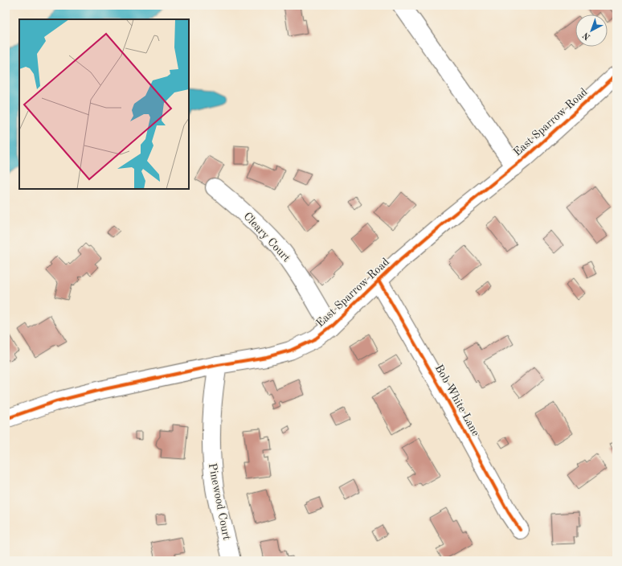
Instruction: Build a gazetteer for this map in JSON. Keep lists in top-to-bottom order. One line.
{"streets":{"street":["East Sparrow Road","Cleary Court","Bob White Lane","Pinewood Court"]},"crossings":[["East Sparrow Road","Cleary Court"],["East Sparrow Road","Bob White Lane"],["East Sparrow Road","Pinewood Court"]],"north":"bottom left"}
